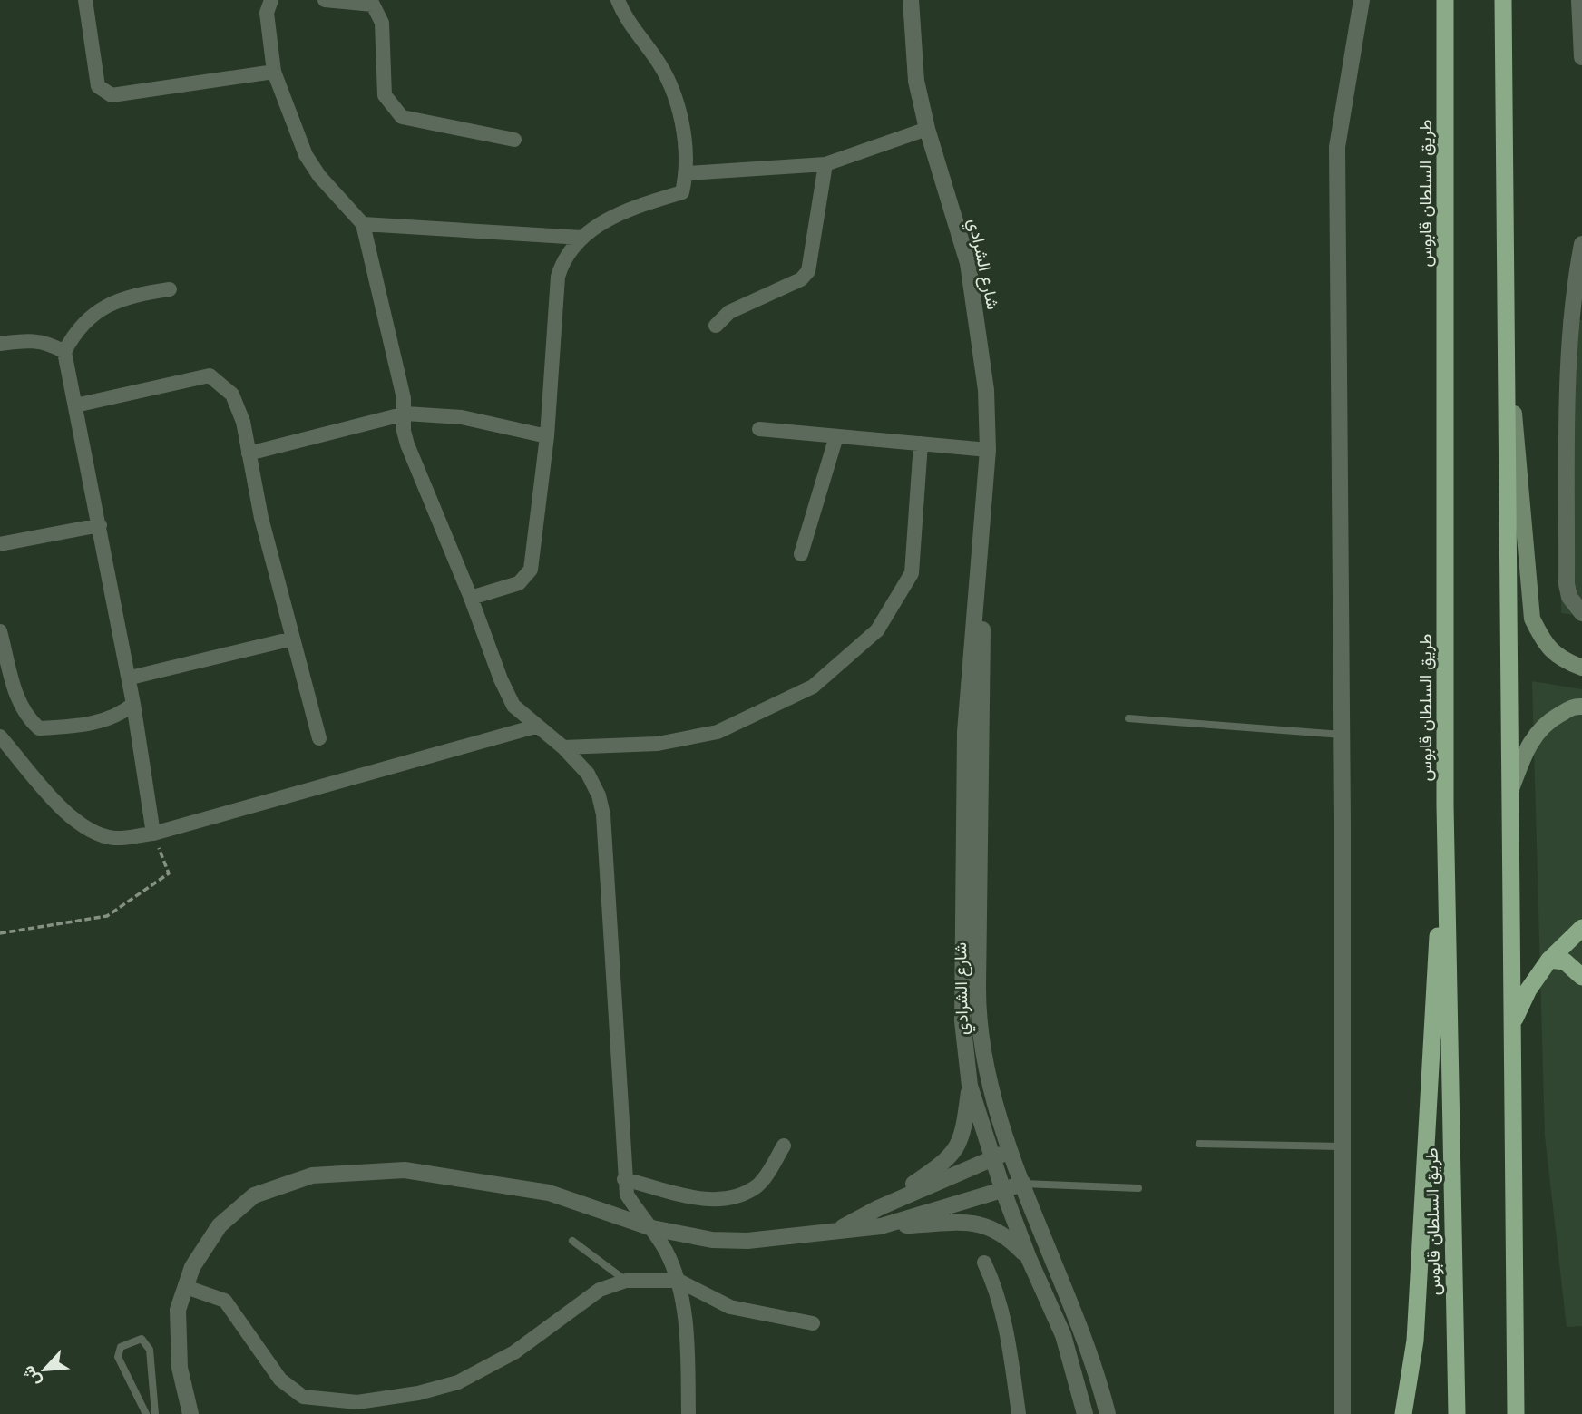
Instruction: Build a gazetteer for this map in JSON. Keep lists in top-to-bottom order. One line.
{"streets":{"highway":["طريق السلطان قابوس"],"street":["شارع الشرادي"]},"north":"bottom left"}
